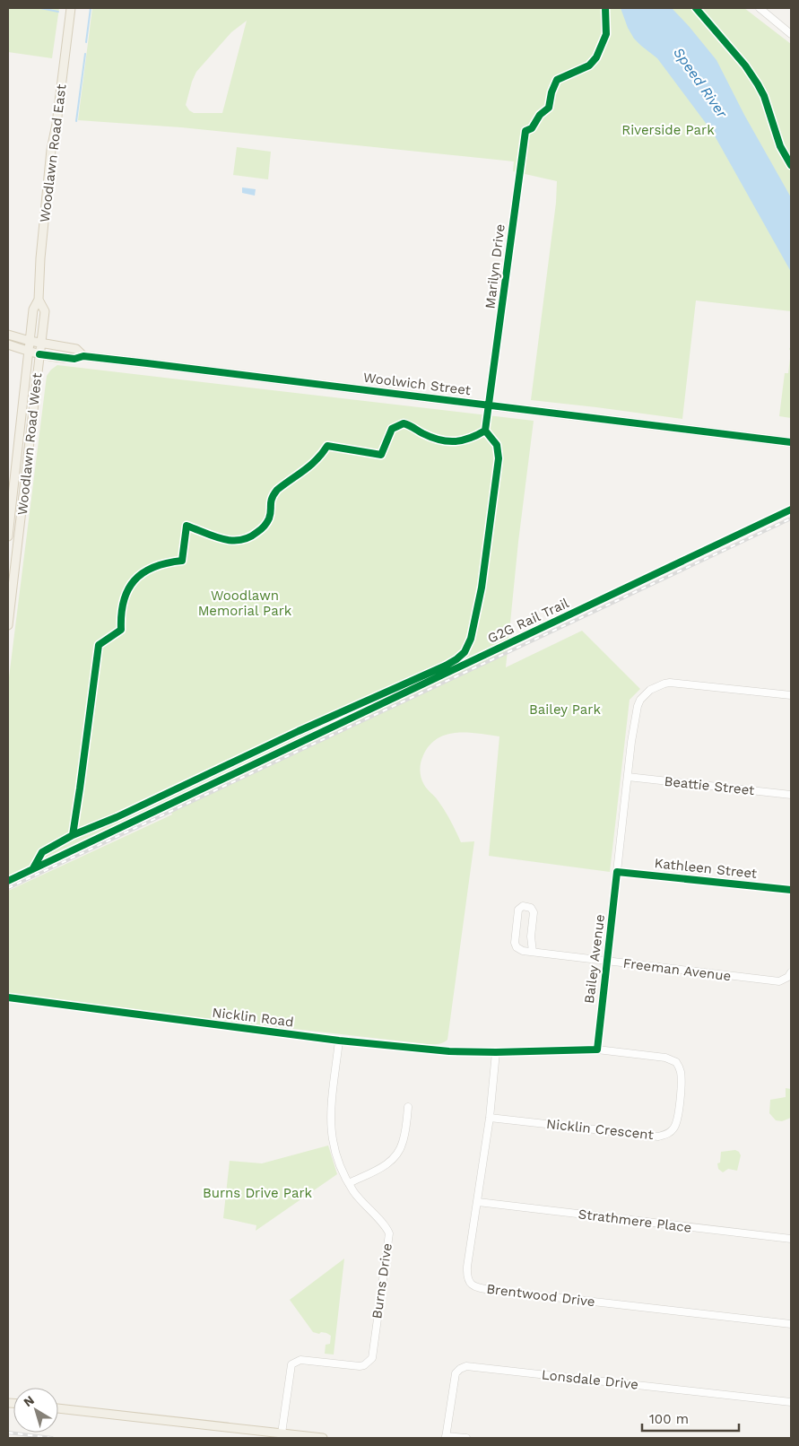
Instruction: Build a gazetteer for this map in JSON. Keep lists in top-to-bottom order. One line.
{"streets":{"main road":["Woodlawn Road East","Woolwich Street","Woodlawn Road West"],"street":["Marilyn Drive","Beattie Street","Kathleen Street","Bailey Avenue","Freeman Avenue","Nicklin Road","Nicklin Crescent","Strathmere Place","Burns Drive","Brentwood Drive","Lonsdale Drive"],"cycle path":["G2G Rail Trail"]},"crossings":[["Woodlawn Road East","Woolwich Street"],["Woodlawn Road East","Woodlawn Road West"],["Marilyn Drive","Woolwich Street"],["Woolwich Street","Woodlawn Road West"],["Beattie Street","Bailey Avenue"],["Kathleen Street","Bailey Avenue"],["Bailey Avenue","Freeman Avenue"],["Bailey Avenue","Nicklin Crescent"],["Nicklin Road","Nicklin Crescent"],["Nicklin Road","Burns Drive"],["Nicklin Road","Brentwood Drive"],["Nicklin Crescent","Brentwood Drive"],["Strathmere Place","Brentwood Drive"]],"water":["Speed River"],"parks":["Riverside Park","Woodlawn Memorial Park","Bailey Park","Burns Drive Park"],"scale_bar":"100 m","north":"top left"}
